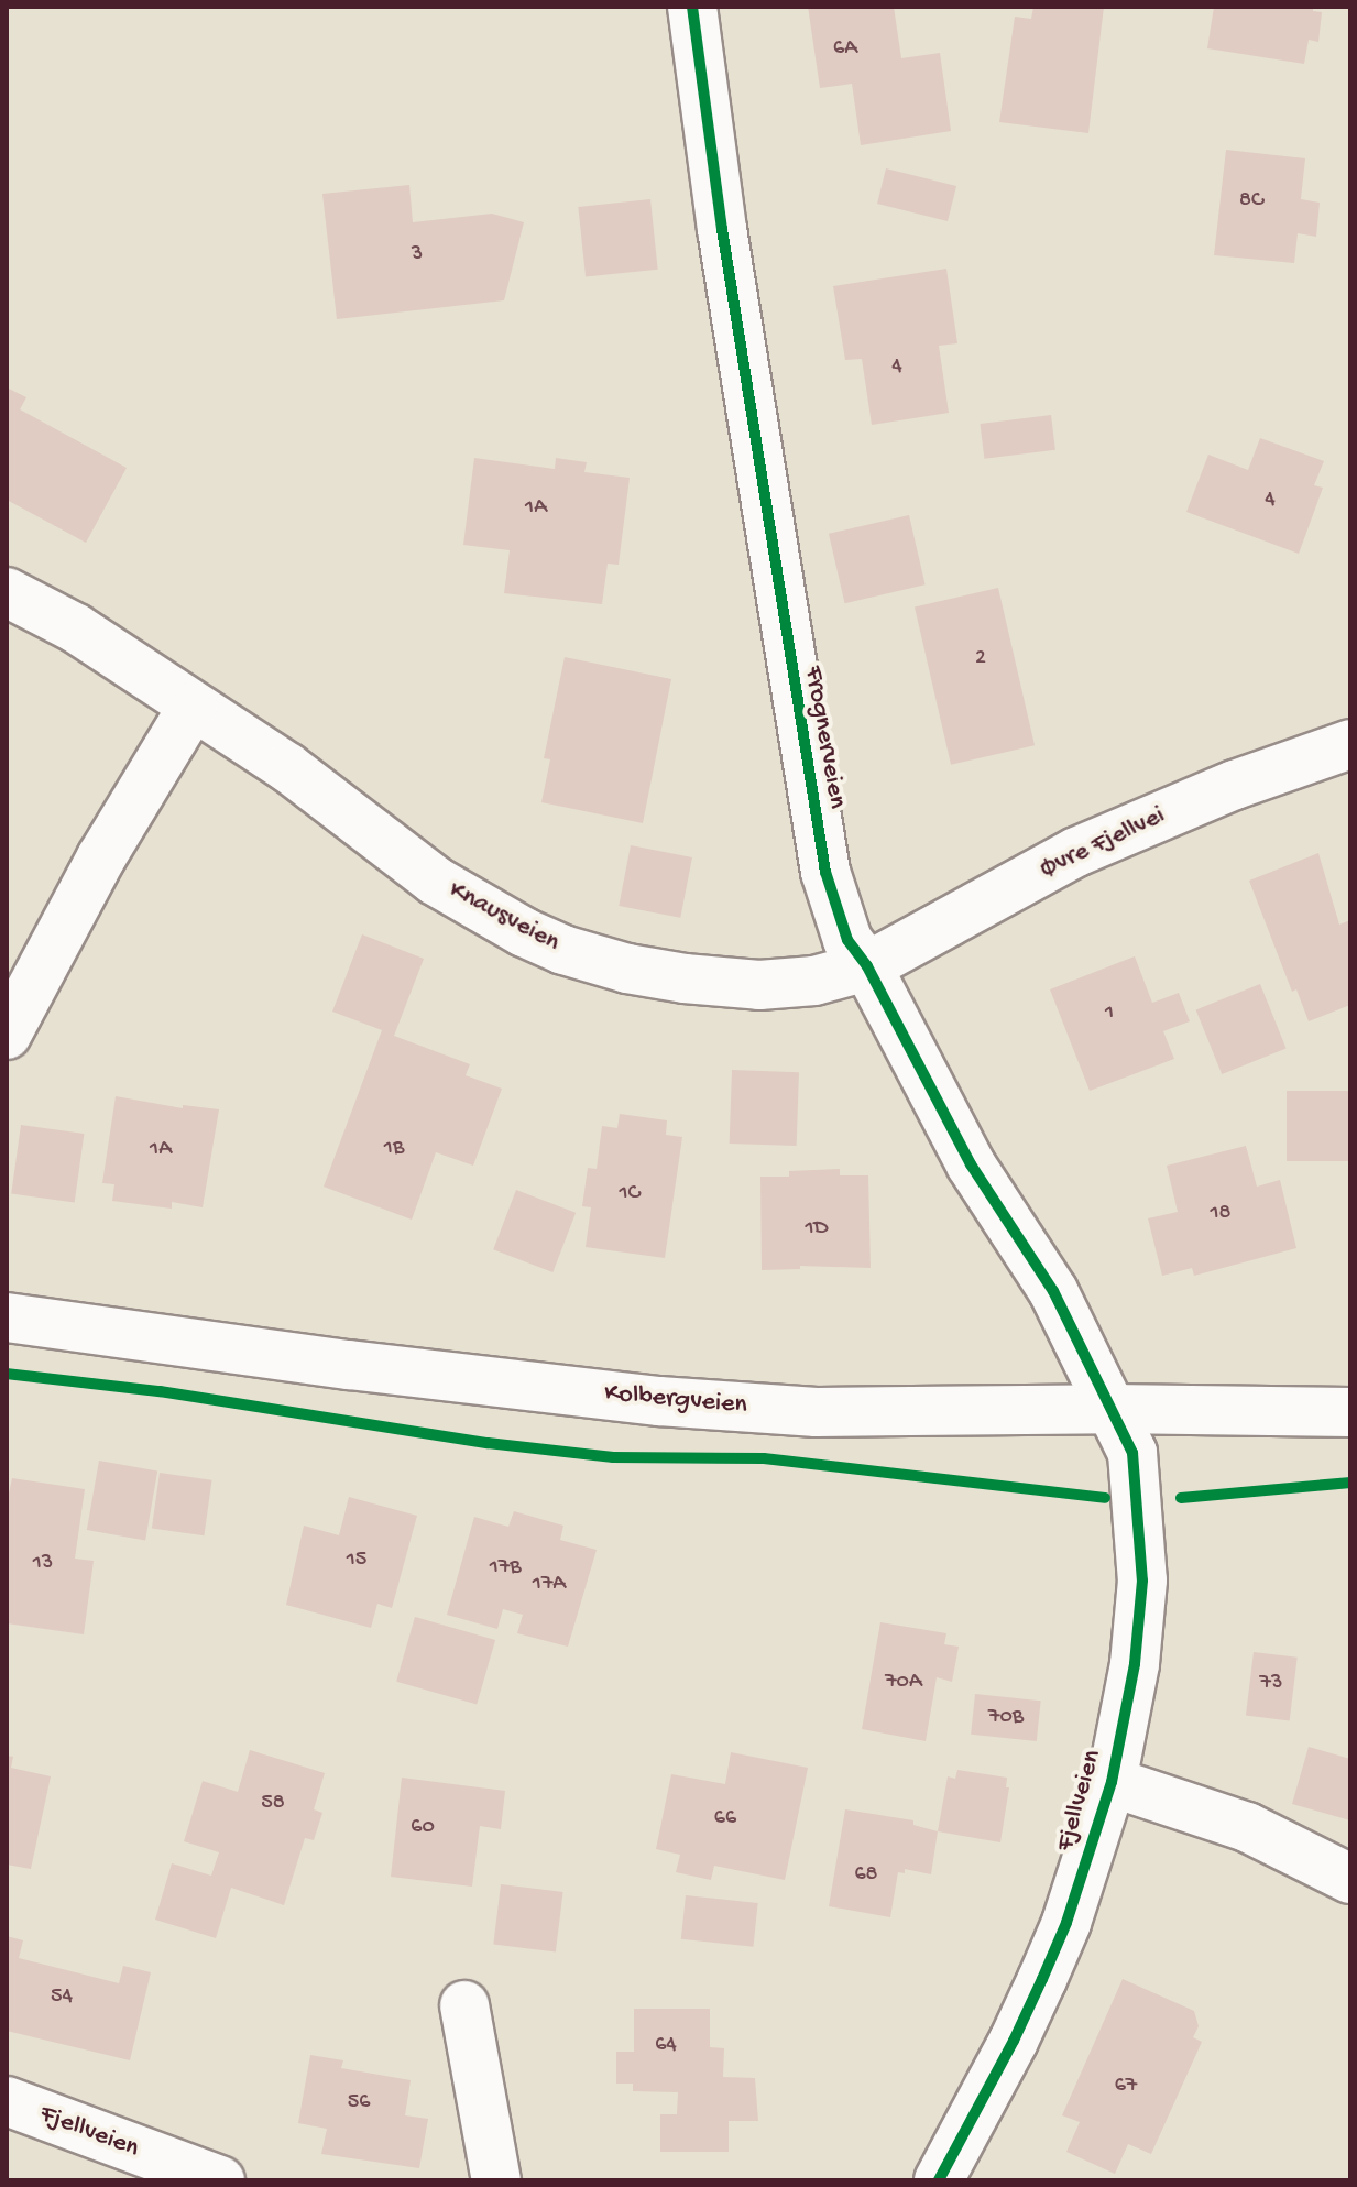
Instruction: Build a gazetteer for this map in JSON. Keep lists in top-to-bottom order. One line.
{"streets":{"street":["Frognerveien","Øvre Fjellvei","Knausveien","Kolbergveien","Fjellveien"]},"crossings":[["Frognerveien","Øvre Fjellvei"],["Frognerveien","Knausveien"],["Frognerveien","Kolbergveien"],["Frognerveien","Fjellveien"],["Øvre Fjellvei","Knausveien"],["Kolbergveien","Fjellveien"]],"house_numbers":["6A","8C","3","4","4","1A","2","1","1B","1A","1C","18","1D","15","13","17B","17A","70A","73","70B","58","66","60","68","54","64","67","56"]}
